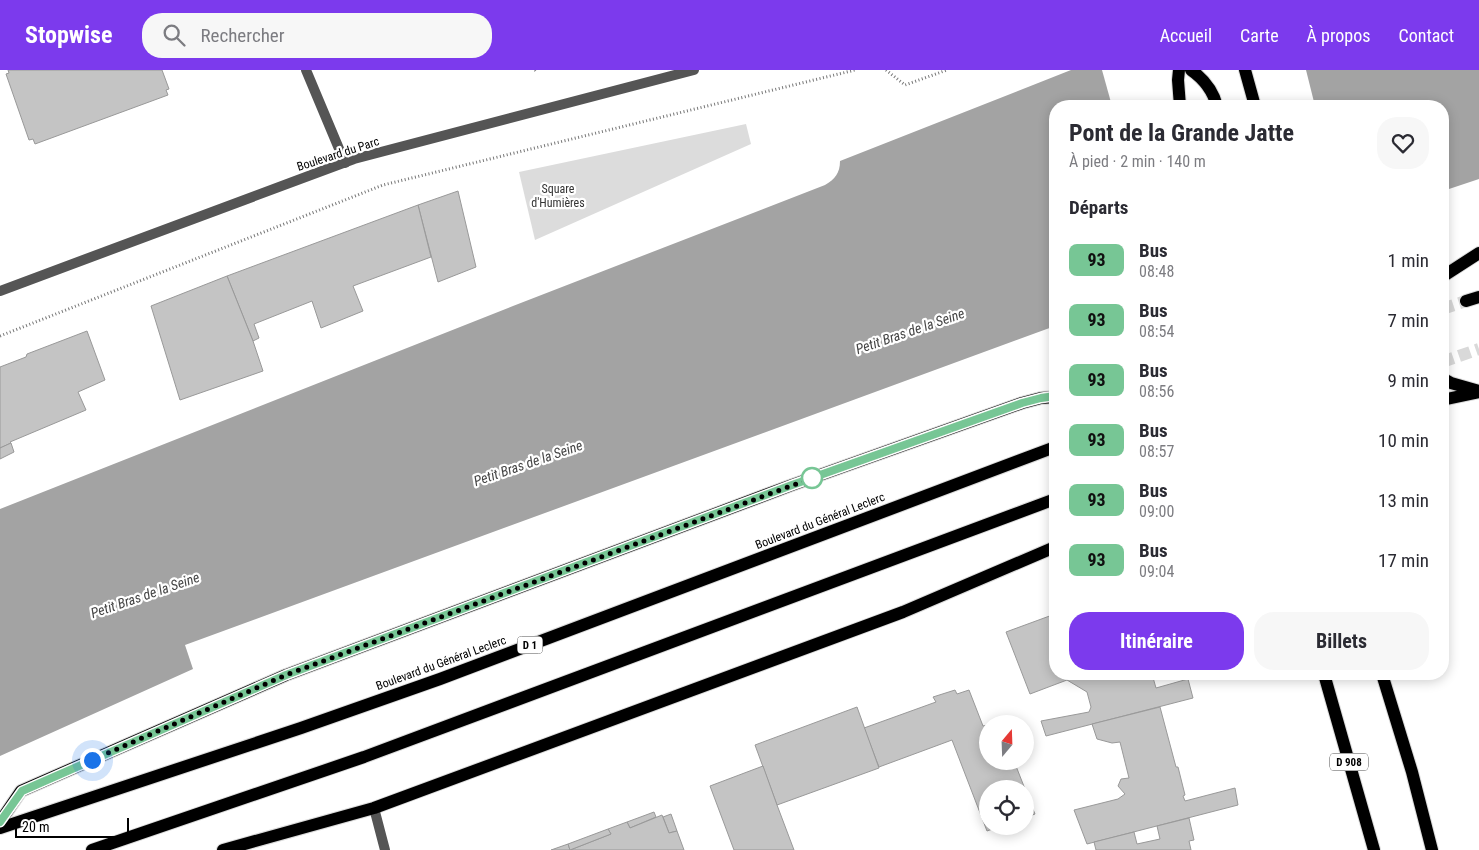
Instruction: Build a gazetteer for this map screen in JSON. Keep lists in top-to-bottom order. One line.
{"streets":{"main road":["Boulevard du Général Leclerc","D 1","D 908"],"street":["Boulevard du Parc"]},"water":["Petit Bras de la Seine"],"parks":["Square d'Humières"],"lines":["bus line 93"],"scale_bar":"20 m","north":"top","page":{"header":"Stopwise","search":"Rechercher","nav":["Accueil","Carte","À propos","Contact"],"heading":[["Pont de la Grande Jatte","À pied · 2 min · 140 m"],"Départs"],"list":[{"mark":"93","name":"Bus","note":"08:48","value":"1 min"},{"mark":"93","name":"Bus","note":"08:54","value":"7 min"},{"mark":"93","name":"Bus","note":"08:56","value":"9 min"},{"mark":"93","name":"Bus","note":"08:57","value":"10 min"},{"mark":"93","name":"Bus","note":"09:00","value":"13 min"},{"mark":"93","name":"Bus","note":"09:04","value":"17 min"}],"buttons":["Itinéraire","Billets"],"scale":"20 m"}}
